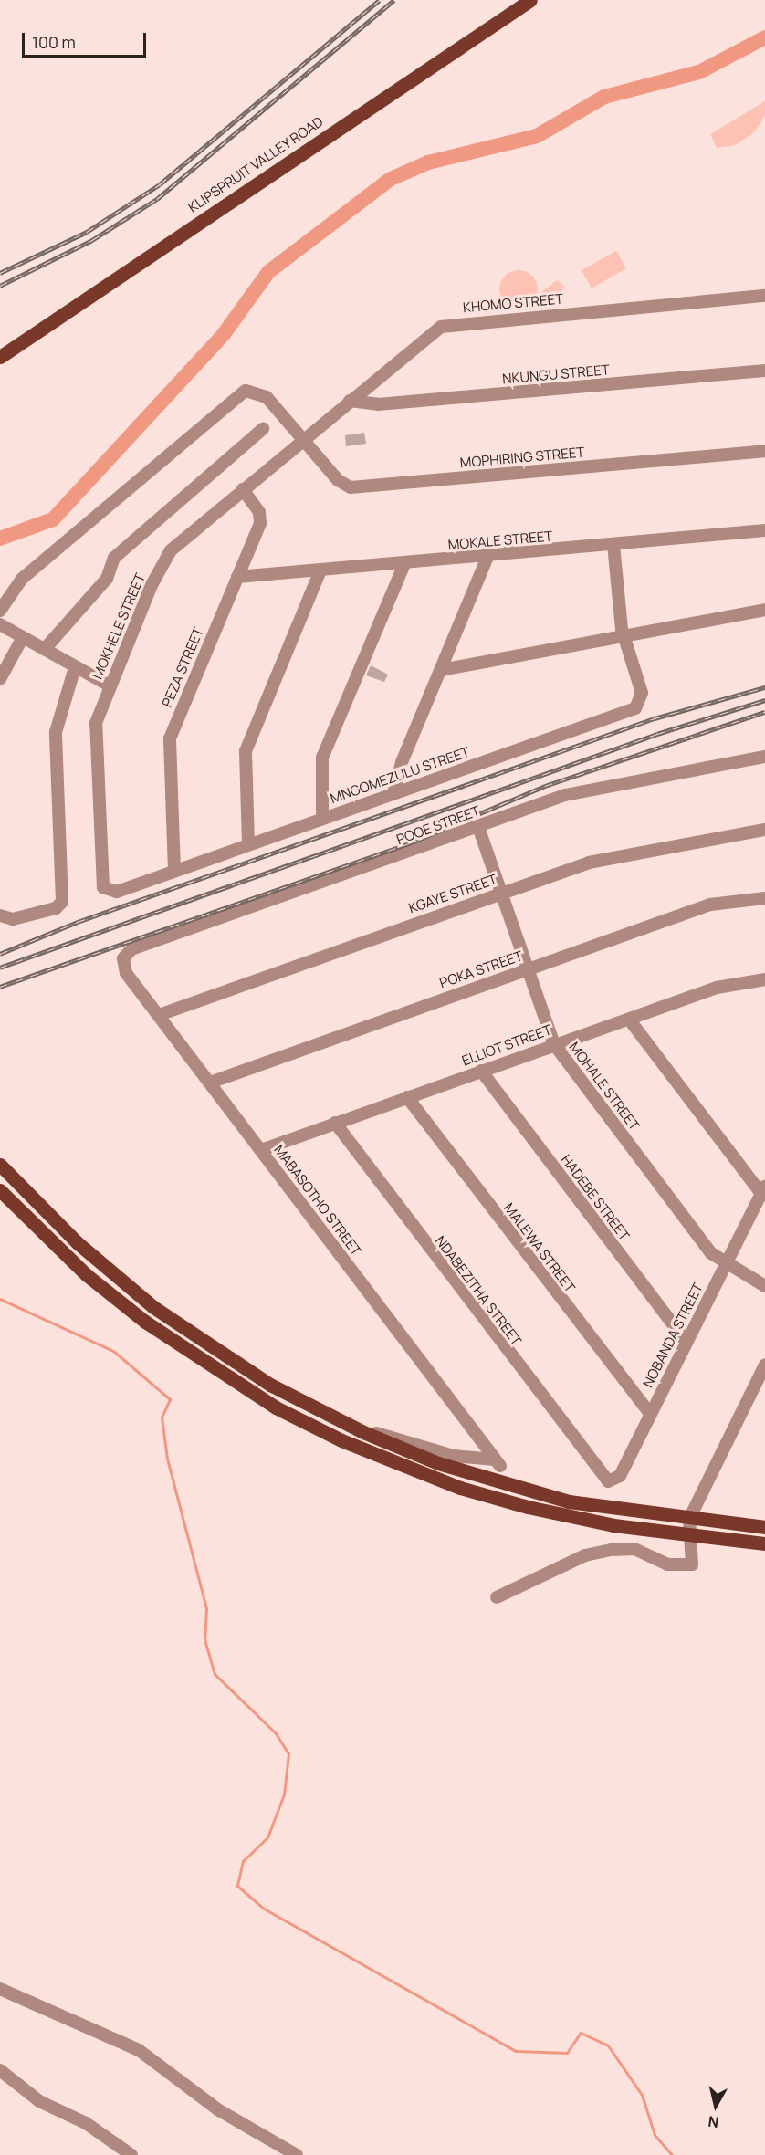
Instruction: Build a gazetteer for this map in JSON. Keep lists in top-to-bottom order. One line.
{"streets":{"main road":["KLIPSPRUIT VALLEY ROAD"],"street":["KHOMO STREET","NKUNGU STREET","MOPHIRING STREET","MOKALE STREET","MOKHELE STREET","PEZA STREET","MNGOMEZULU STREET","POOE STREET","KGAYE STREET","POKA STREET","ELLIOT STREET","MOHALE STREET","HADEBE STREET","MABASOTHO STREET","MALEWA STREET","NDABEZITHA STREET","NOBANDA STREET"]},"crossings":[["KHOMO STREET","NKUNGU STREET"],["KHOMO STREET","MOPHIRING STREET"],["KHOMO STREET","MOKHELE STREET"],["MOPHIRING STREET","MOKHELE STREET"],["MOKALE STREET","PEZA STREET"],["MOKHELE STREET","PEZA STREET"],["MOKHELE STREET","MNGOMEZULU STREET"],["PEZA STREET","MNGOMEZULU STREET"],["POOE STREET","MOHALE STREET"],["POOE STREET","MABASOTHO STREET"],["KGAYE STREET","MOHALE STREET"],["KGAYE STREET","MABASOTHO STREET"],["POKA STREET","MOHALE STREET"],["POKA STREET","MABASOTHO STREET"],["ELLIOT STREET","MOHALE STREET"],["ELLIOT STREET","HADEBE STREET"],["ELLIOT STREET","MABASOTHO STREET"],["ELLIOT STREET","MALEWA STREET"],["ELLIOT STREET","NDABEZITHA STREET"],["MOHALE STREET","NOBANDA STREET"],["HADEBE STREET","NOBANDA STREET"],["MALEWA STREET","NOBANDA STREET"],["NDABEZITHA STREET","NOBANDA STREET"]],"scale_bar":"100 m","north":"bottom"}
